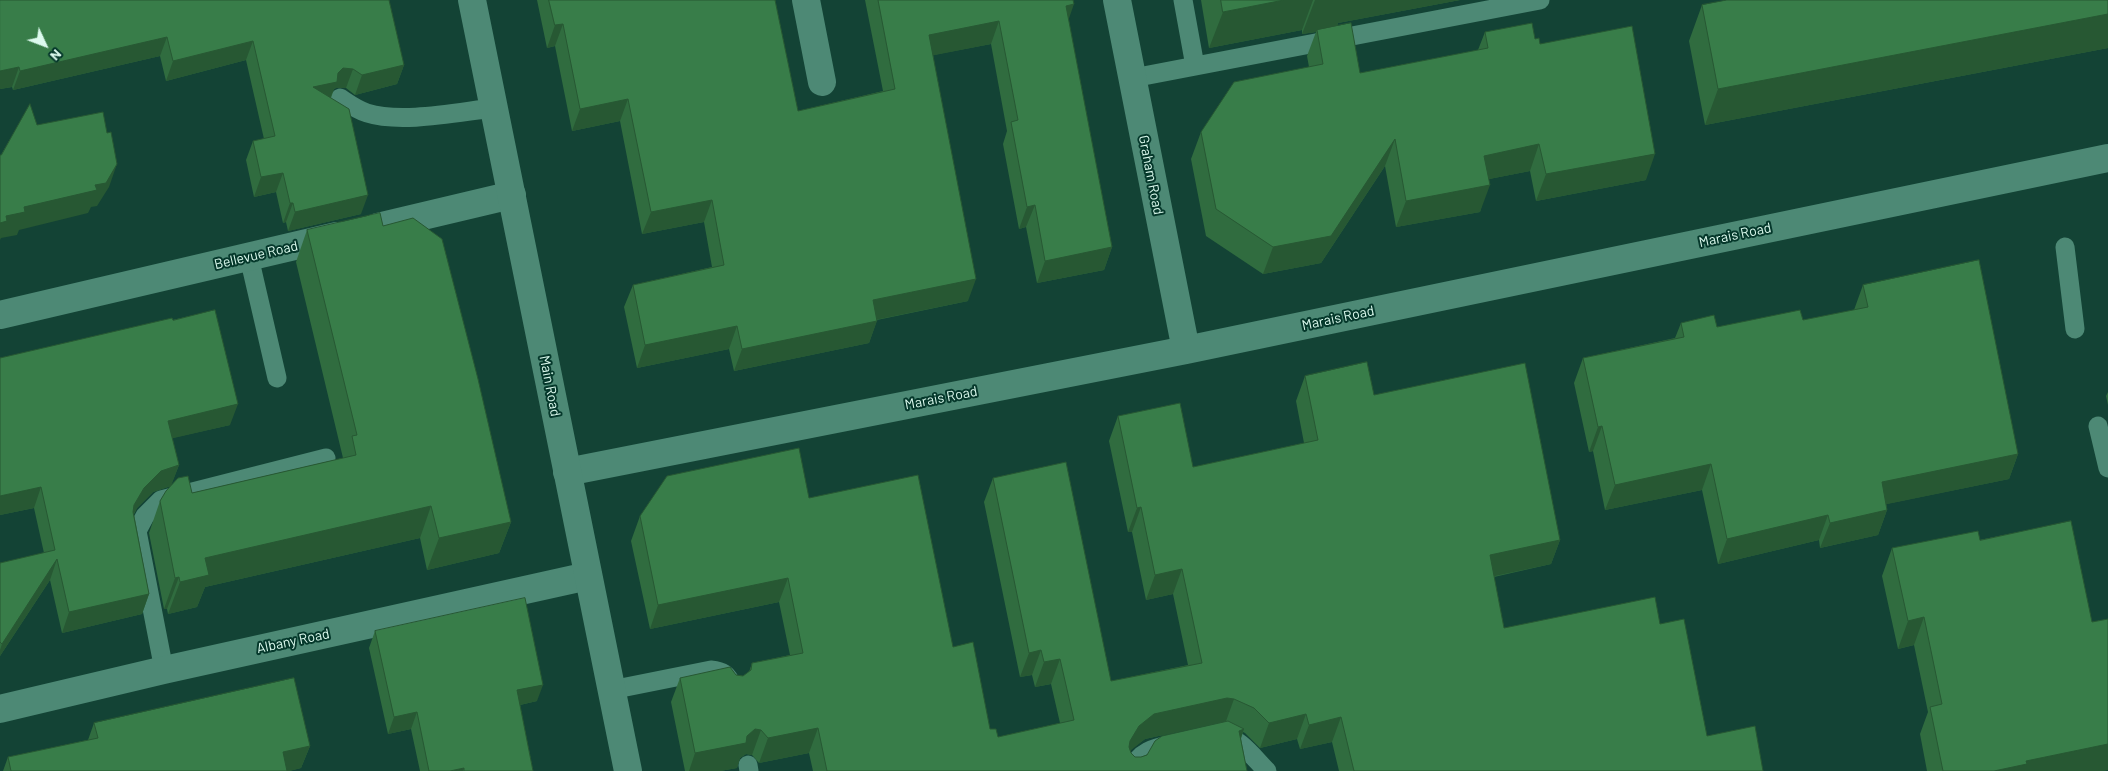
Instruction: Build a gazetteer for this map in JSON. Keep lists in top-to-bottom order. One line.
{"streets":{"street":["Graham Road","Marais Road","Bellevue Road","Main Road","Albany Road"]},"crossings":[["Graham Road","Marais Road"],["Marais Road","Main Road"],["Bellevue Road","Main Road"],["Main Road","Albany Road"]],"north":"bottom right"}
